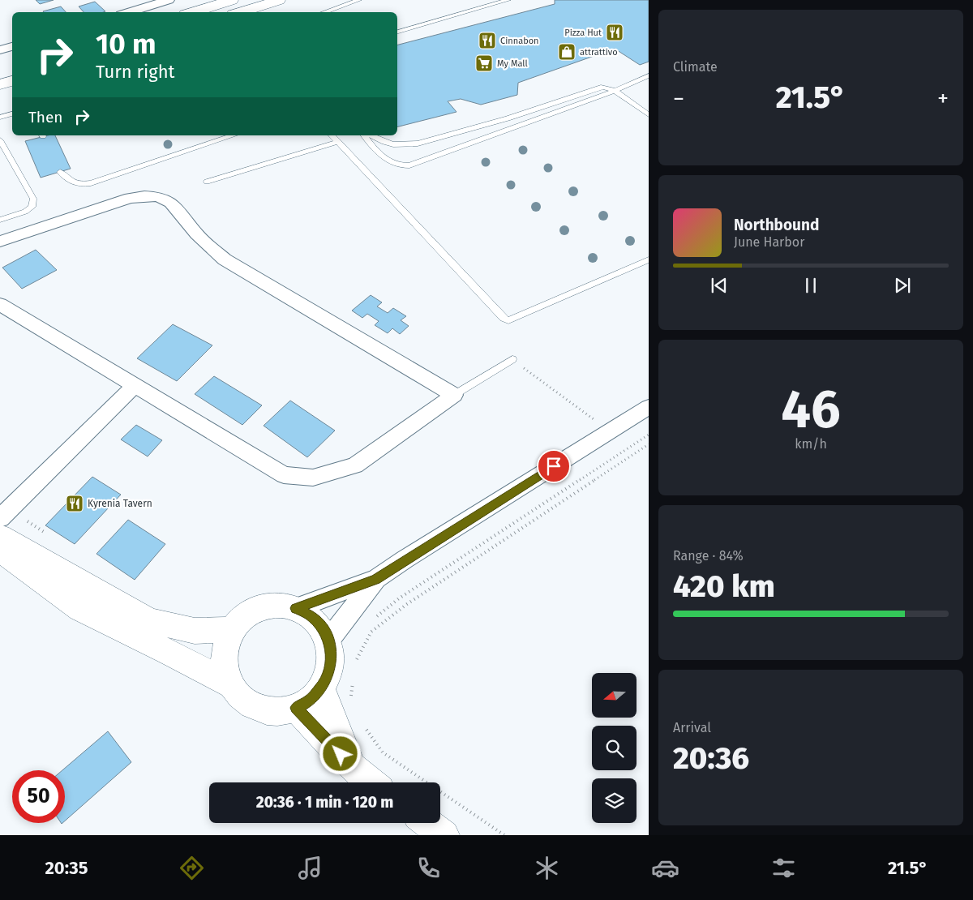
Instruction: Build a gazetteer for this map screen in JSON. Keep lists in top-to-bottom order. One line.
{"places":{"restaurant":["Pizza Hut","Cinnabon","Kyrenia Tavern"],"shop":["attrattivo"],"supermarket":["My Mall"]},"north":"left","page":{"tile":["Climate",["46","km/h"],["Range · 84%","420 km"],["Arrival","20:36"]],"turn":["10 m","Turn right"],"heat":["−","21.5°","+"],"then":"Then","song":["Northbound","June Harbor"],"limit":"50","trip":"20:36 · 1 min · 120 m","tabs":["20:35","21.5°"]}}
